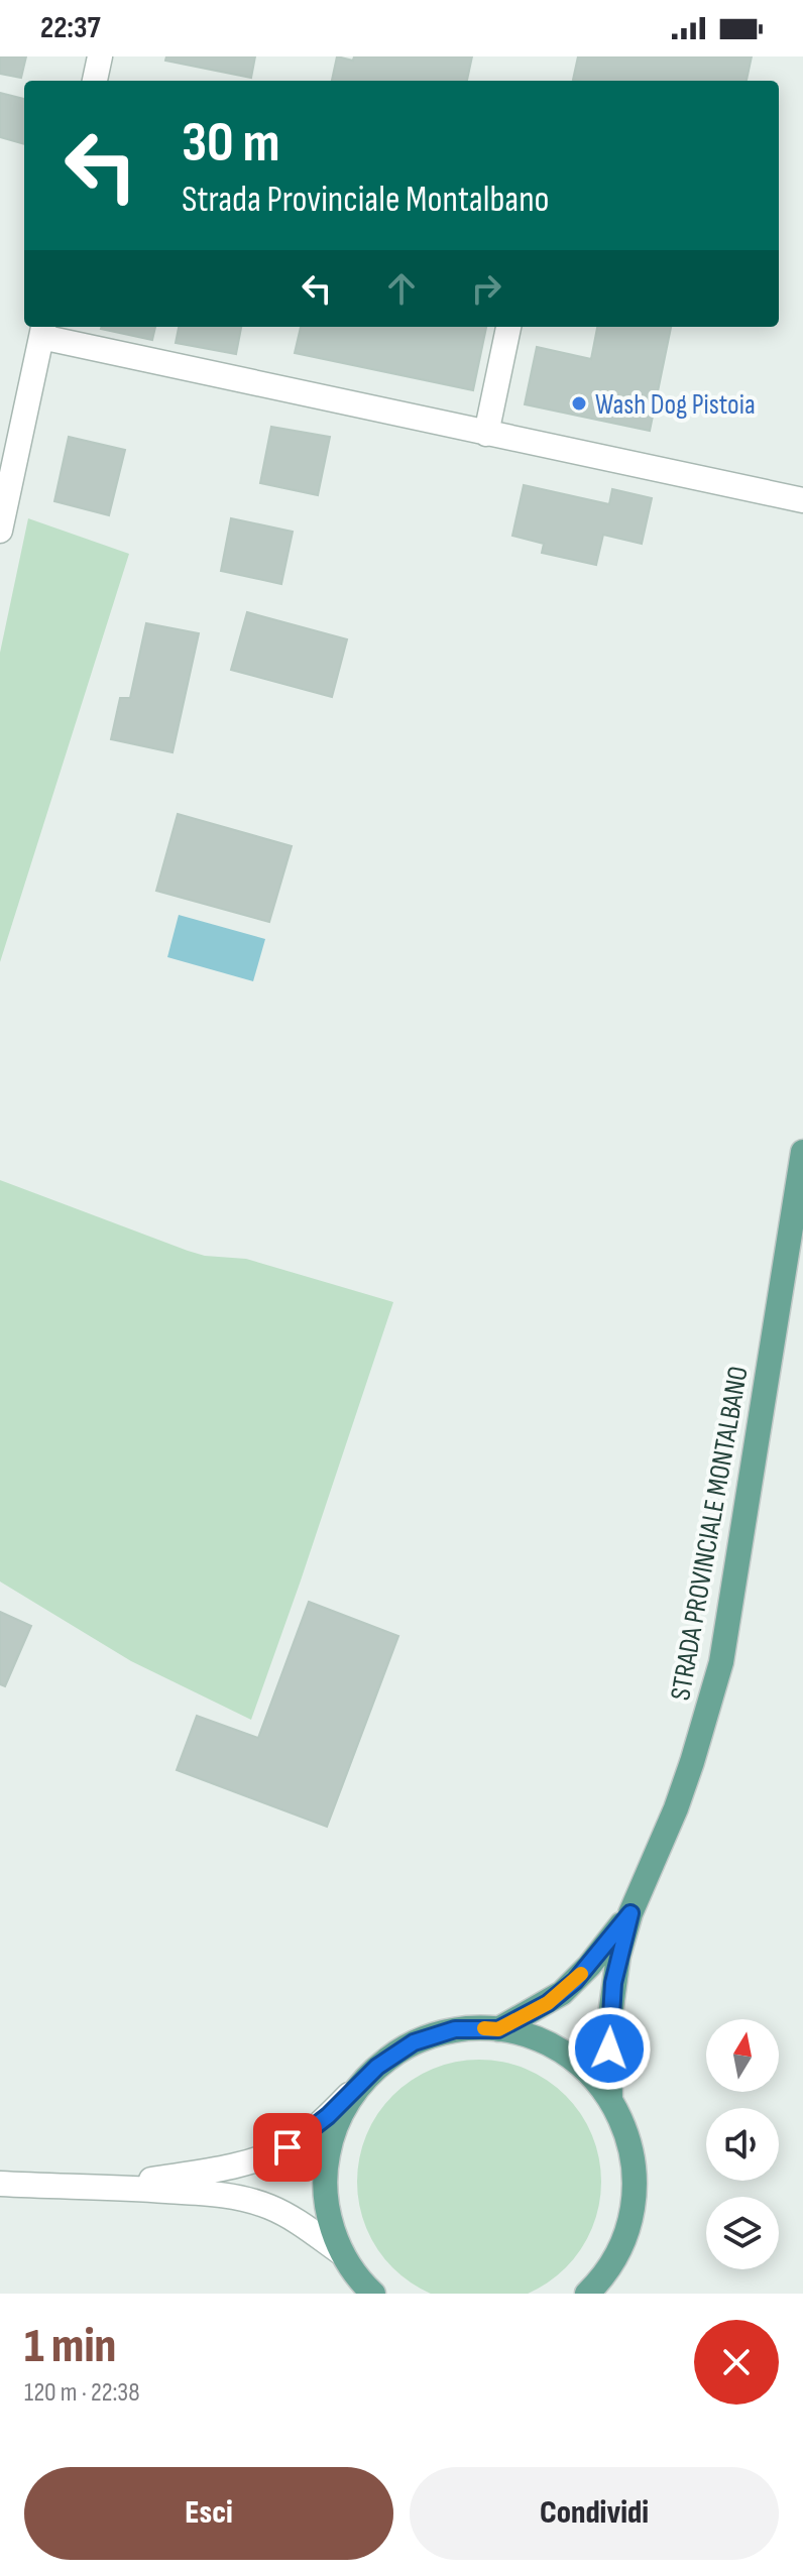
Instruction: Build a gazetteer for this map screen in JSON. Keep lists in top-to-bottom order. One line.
{"streets":{"main road":["STRADA PROVINCIALE MONTALBANO"]},"places":["Wash Dog Pistoia"],"north":"top","page":{"status":"22:37","turn":["30 m","Strada Provinciale Montalbano"],"heading":["1 min","120 m · 22:38"],"buttons":["Esci","Condividi"]}}
